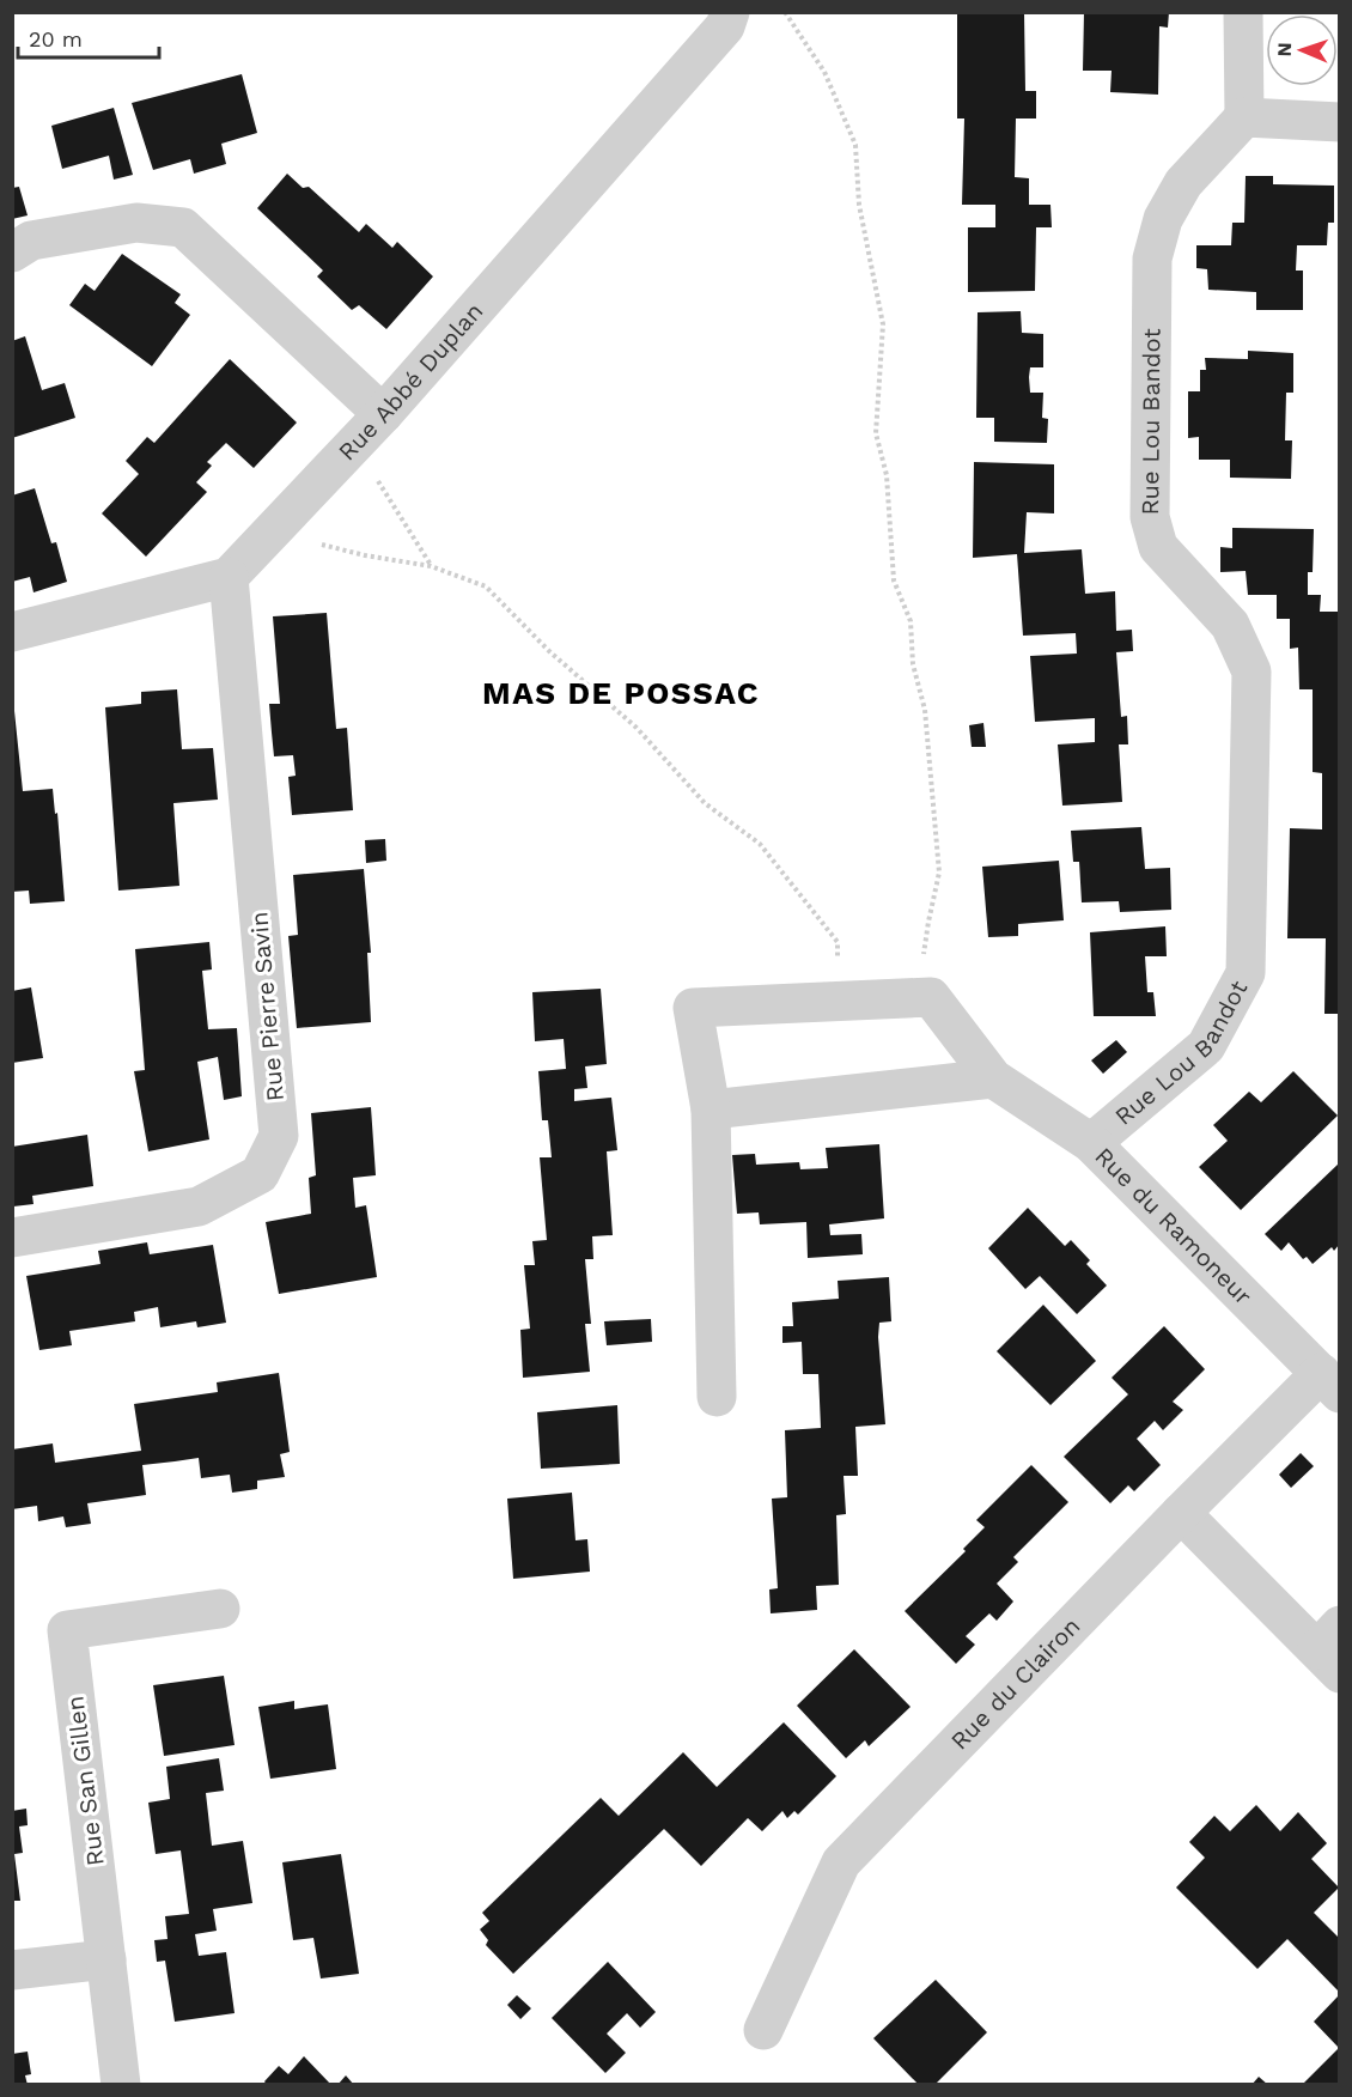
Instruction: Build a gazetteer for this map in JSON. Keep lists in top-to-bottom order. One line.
{"streets":{"street":["Rue Abbé Duplan","Rue Lou Bandot","Rue Pierre Savin","Rue du Ramoneur","Rue du Clairon","Rue San Gillen"]},"crossings":[["Rue Abbé Duplan","Rue Pierre Savin"],["Rue Lou Bandot","Rue du Ramoneur"],["Rue du Ramoneur","Rue du Clairon"]],"districts":["MAS DE POSSAC"],"scale_bar":"20 m","north":"left"}
